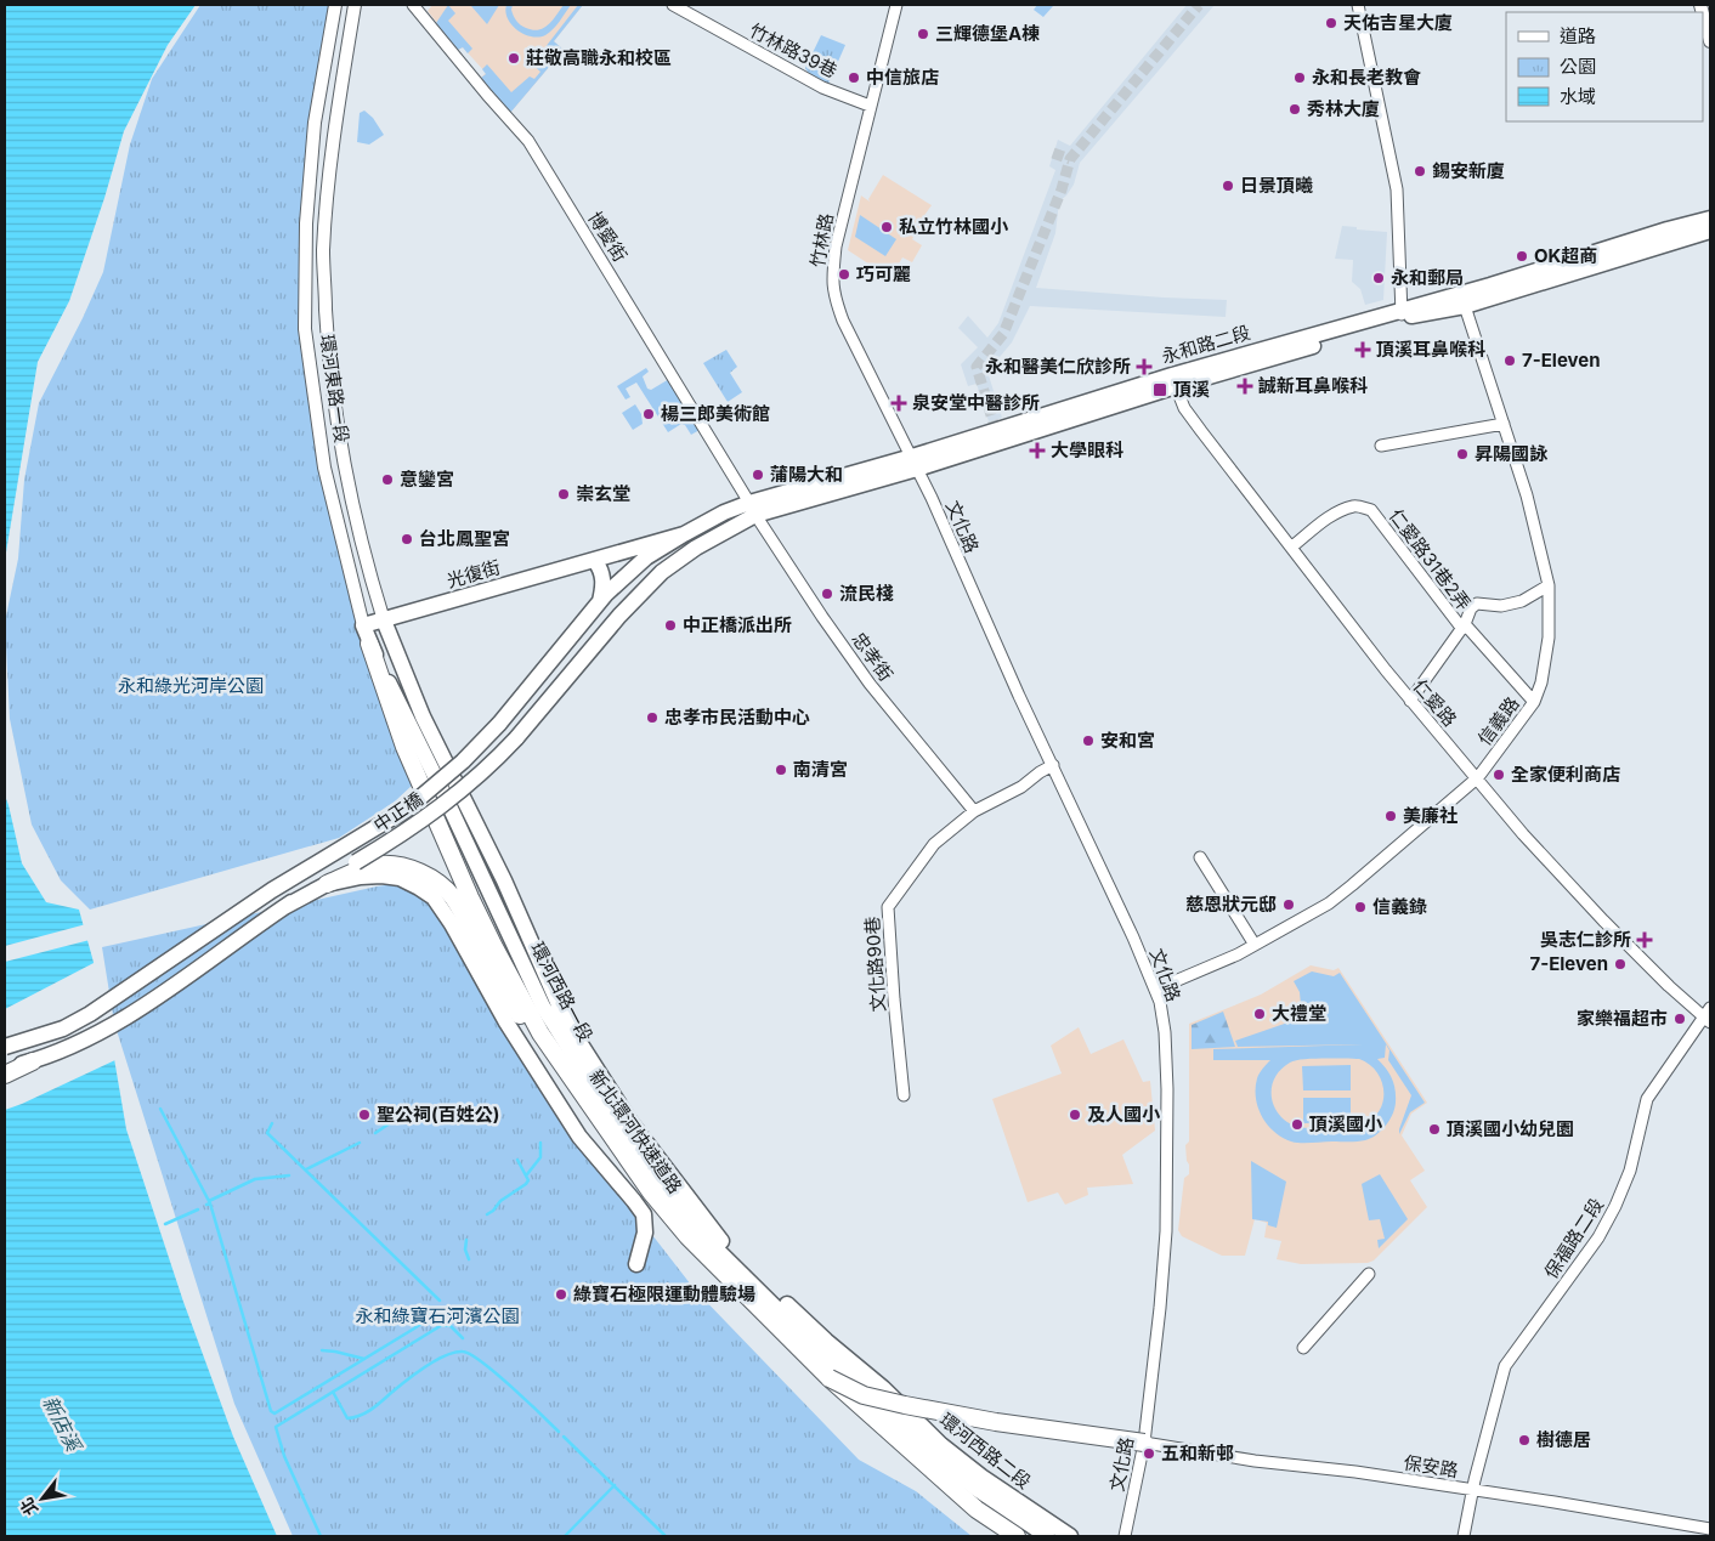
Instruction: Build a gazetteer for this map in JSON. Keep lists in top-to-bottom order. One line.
{"streets":{"highway":["新北環河快速道路"],"main road":["永和路二段","環河東路一段","光復街","中正橋","環河西路一段","環河西路二段"],"street":["竹林路39巷","博愛街","竹林路","文化路","仁愛路31巷2弄","忠孝街","仁愛路","信義路","文化路90巷","保福路二段","保安路"]},"crossings":[["竹林路39巷","竹林路"],["博愛街","永和路二段"],["博愛街","忠孝街"],["博愛街","中正橋"],["竹林路","永和路二段"],["竹林路","文化路"],["永和路二段","文化路"],["永和路二段","光復街"],["永和路二段","忠孝街"],["永和路二段","仁愛路"],["永和路二段","信義路"],["永和路二段","中正橋"],["環河東路一段","光復街"],["環河東路一段","環河西路一段"],["環河東路一段","新北環河快速道路"],["文化路","信義路"],["文化路","文化路90巷"],["文化路","保安路"],["仁愛路31巷2弄","仁愛路"],["仁愛路31巷2弄","信義路"],["光復街","中正橋"],["忠孝街","中正橋"],["忠孝街","文化路90巷"],["仁愛路","信義路"],["仁愛路","保福路二段"],["環河西路一段","環河西路二段"],["保福路二段","保安路"]],"water":["新店溪"],"parks":["永和綠光河岸公園","永和綠寶石河濱公園"],"places":{"other":["天佑吉星大廈","三輝德堡A棟","莊敬高職永和校區","中信旅店","永和長老教會","秀林大廈","錫安新廈","日景頂曦","私立竹林國小","OK超商","巧可麗","永和郵局","7-Εleven","楊三郎美術館","昇陽國詠","蒲陽大和","意鑾宮","崇玄堂","台北鳳聖宮","流民棧","中正橋派出所","忠孝市民活動中心","安和宮","南清宮","全家便利商店","美廉社","慈恩狀元邸","信義錄","7-Eleven","大禮堂","家樂福超市","聖公祠(百姓公)","及人國小","頂溪國小","頂溪國小幼兒園","綠寶石極限運動體驗場","樹德居","五和新邨"],"health":["頂溪耳鼻喉科","永和醫美仁欣診所","誠新耳鼻喉科","泉安堂中醫診所","大學眼科","吳志仁診所"],"transit":["頂溪"]},"legend":["道路","公園","水域"],"north":"bottom left"}
